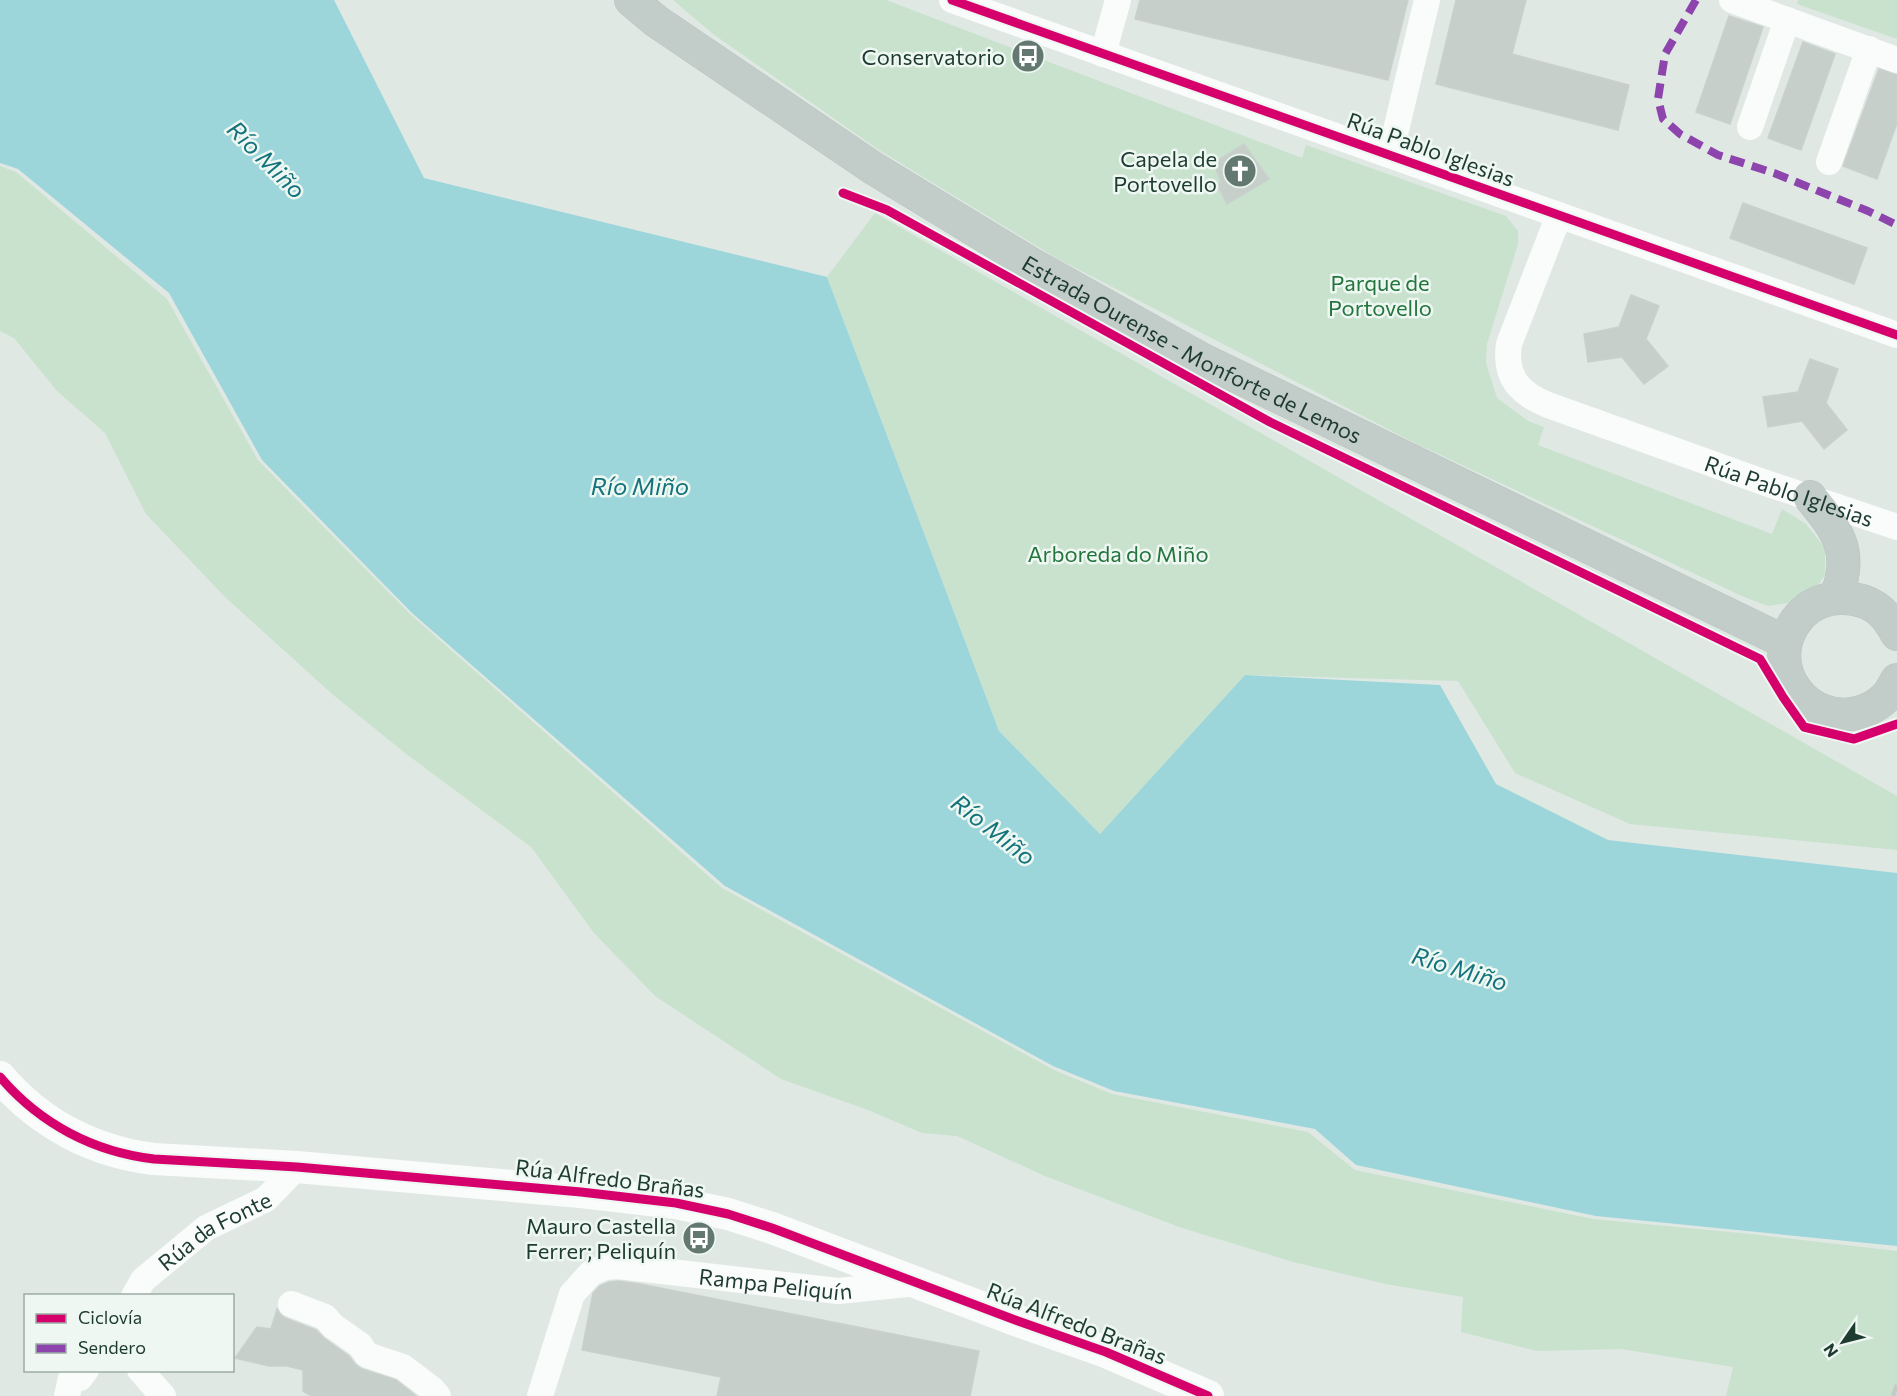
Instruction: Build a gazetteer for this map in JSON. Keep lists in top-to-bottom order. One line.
{"streets":{"highway":["Estrada Ourense - Monforte de Lemos"],"street":["Rúa Pablo Iglesias","Rúa Alfredo Brañas","Rúa da Fonte","Rampa Peliquín"]},"crossings":[["Rúa Alfredo Brañas","Rúa da Fonte"],["Rúa Alfredo Brañas","Rampa Peliquín"]],"water":["Río Miño"],"parks":["Parque de Portovello","Arboreda do Miño"],"places":{"bus stop":["Conservatorio","Mauro Castella Ferrer; Peliquín"],"church":["Capela de Portovello"]},"legend":["Ciclovía","Sendero"],"north":"bottom left"}
